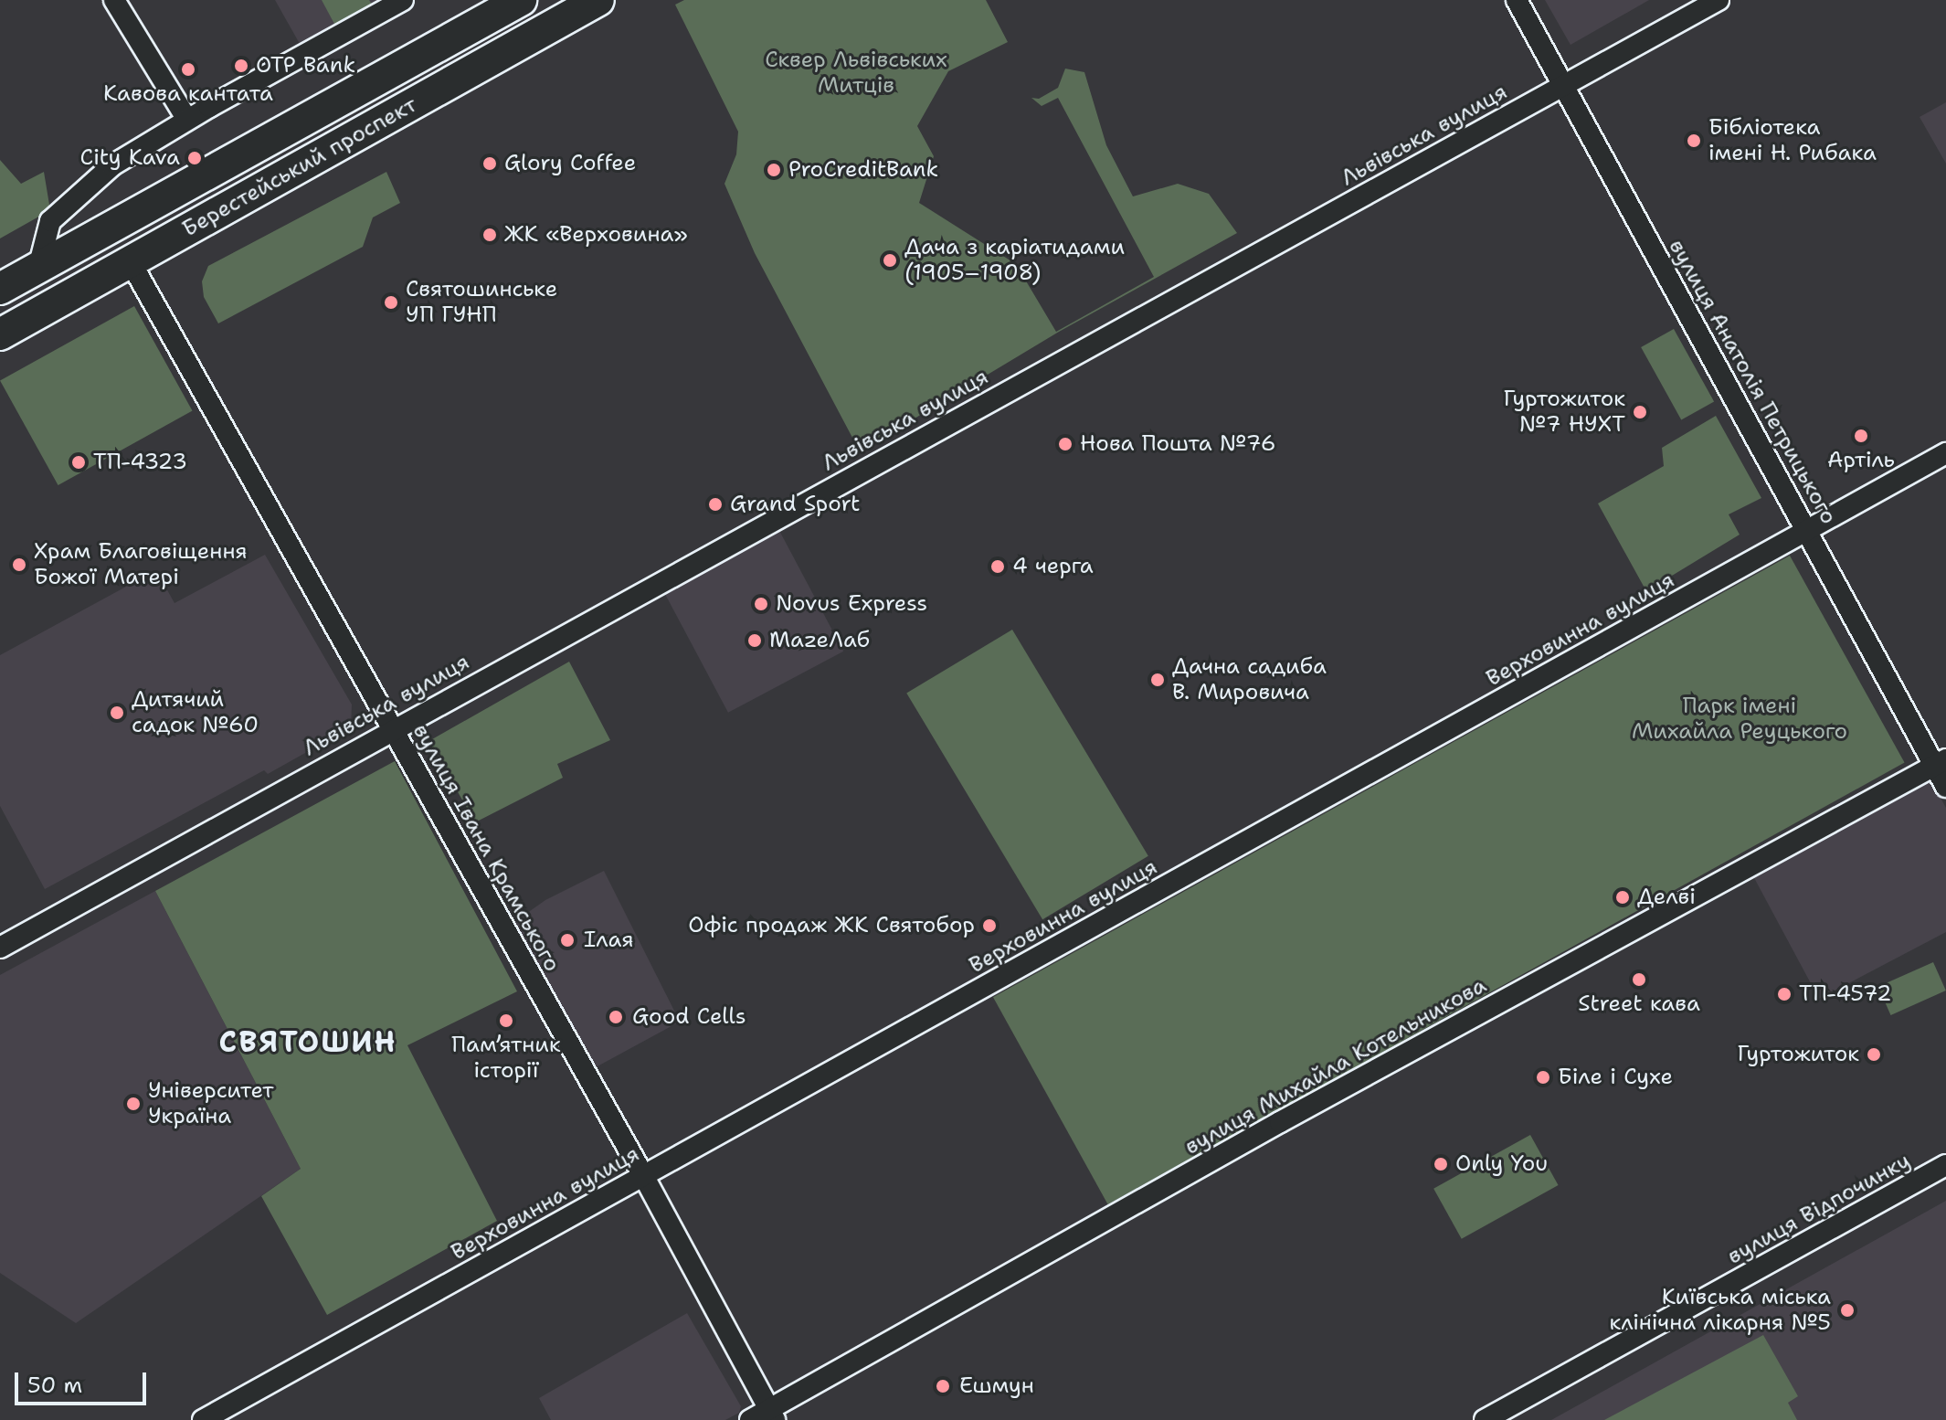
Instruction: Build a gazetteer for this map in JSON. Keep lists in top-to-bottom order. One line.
{"streets":{"main road":["Берестейський проспект"],"street":["Львівська вулиця","вулиця Анатолія Петрицького","Верховинна вулиця","вулиця Івана Крамського","вулиця Михайла Котельникова","вулиця Відпочинку"]},"crossings":[["Львівська вулиця","вулиця Анатолія Петрицького"],["Львівська вулиця","вулиця Івана Крамського"],["Берестейський проспект","вулиця Івана Крамського"],["вулиця Анатолія Петрицького","Верховинна вулиця"],["вулиця Анатолія Петрицького","вулиця Михайла Котельникова"],["Верховинна вулиця","вулиця Івана Крамського"],["вулиця Івана Крамського","вулиця Михайла Котельникова"]],"districts":["СВЯТОШИН"],"parks":["Сквер Львівських Митців","Парк імені Михайла Реуцького"],"places":["OTP Bank","Кавова кантата","Бібліотека імені Н. Рибака","City Kava","Glory Coffee","ProCreditBank","ЖК «Верховина»","Дача з каріатидами (1905–1908)","Святошинське УП ГУНП","Гуртожиток №7 НУХТ","Артіль","Нова Пошта №76","ТП-4323","Grand Sport","Храм Благовіщення Божої Матері","4 черга","Novus Express","MazeЛаб","Дачна садиба В. Мировича","Дитячий садок №60","Делві","Офіс продаж ЖК Святобор","Ілая","Street кава","ТП-4572","Good Cells","Пам’ятник історії","Гуртожиток","Біле і Сухе","Університет Україна","Only You","Київська міська клінічна лікарня №5","Ешмун"],"scale_bar":"50 m"}
